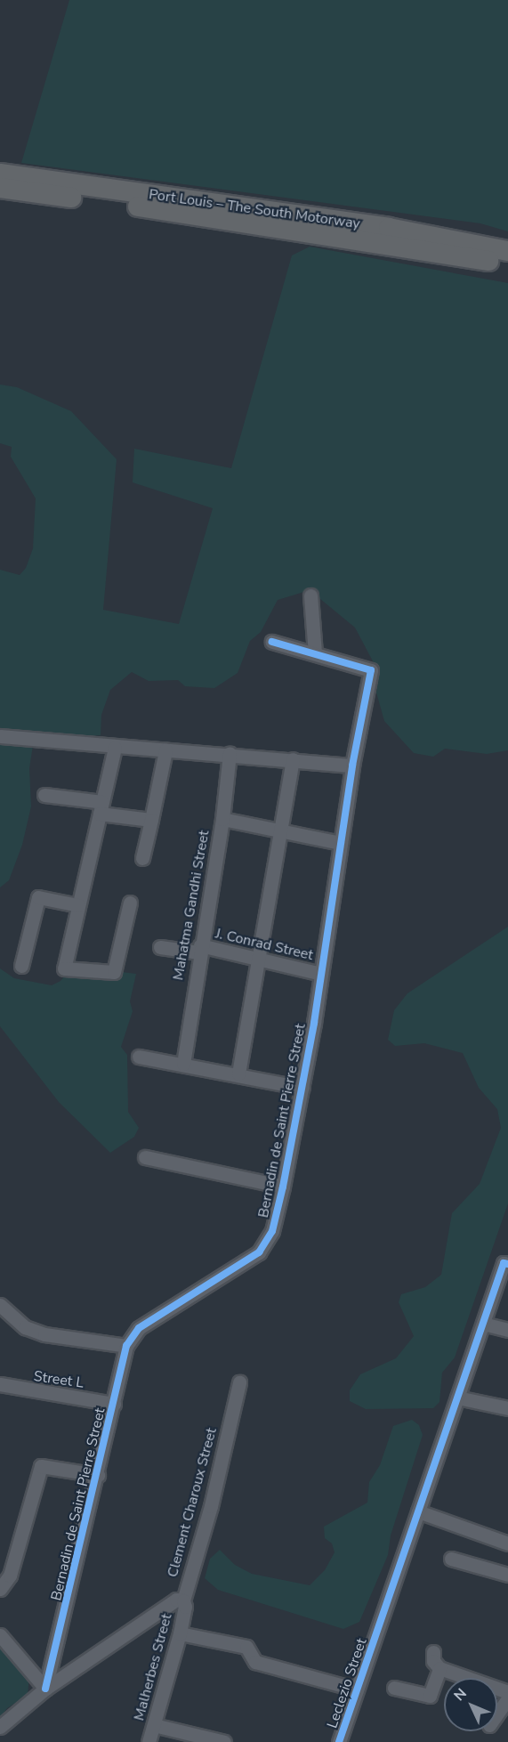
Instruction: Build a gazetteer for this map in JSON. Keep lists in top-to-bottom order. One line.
{"streets":{"highway":["Port Louis – The South Motorway"],"street":["Mahatma Gandhi Street","J. Conrad Street","Bernadin de Saint Pierre Street","Street L","Clement Charoux Street","Malherbes Street","Leclezio Street"]},"crossings":[["Mahatma Gandhi Street","J. Conrad Street"],["J. Conrad Street","Bernadin de Saint Pierre Street"],["Bernadin de Saint Pierre Street","Street L"],["Bernadin de Saint Pierre Street","Clement Charoux Street"],["Clement Charoux Street","Malherbes Street"]],"north":"top left"}
